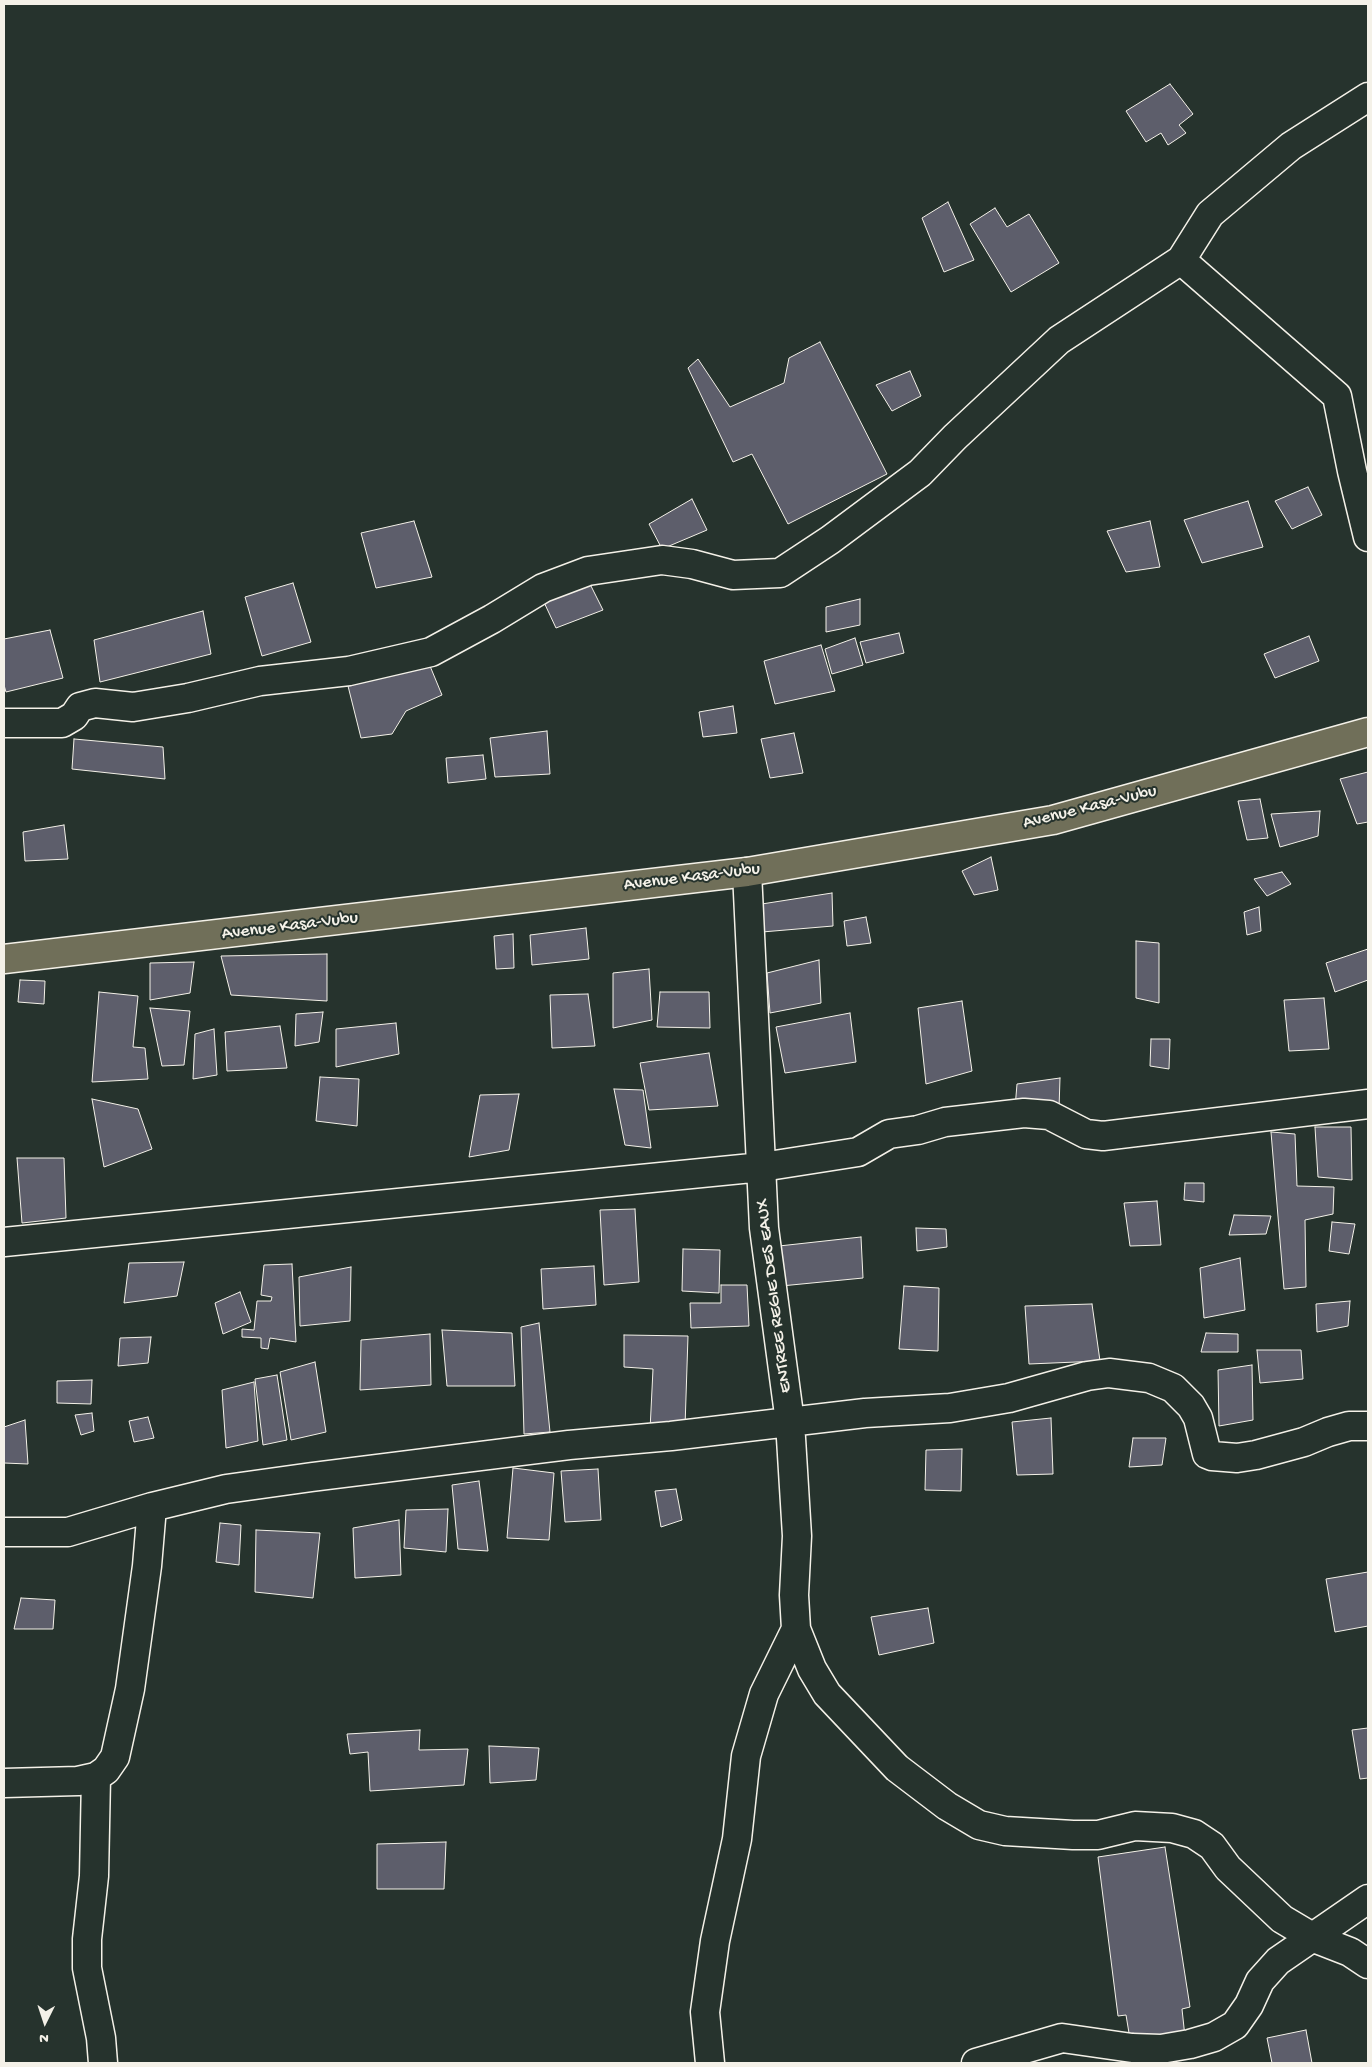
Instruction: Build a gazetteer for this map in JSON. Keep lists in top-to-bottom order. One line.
{"streets":{"highway":["Avenue Kasa-Vubu"],"street":["ENTREE REGIE DES EAUX"]},"crossings":[["Avenue Kasa-Vubu","ENTREE REGIE DES EAUX"]],"north":"bottom"}
